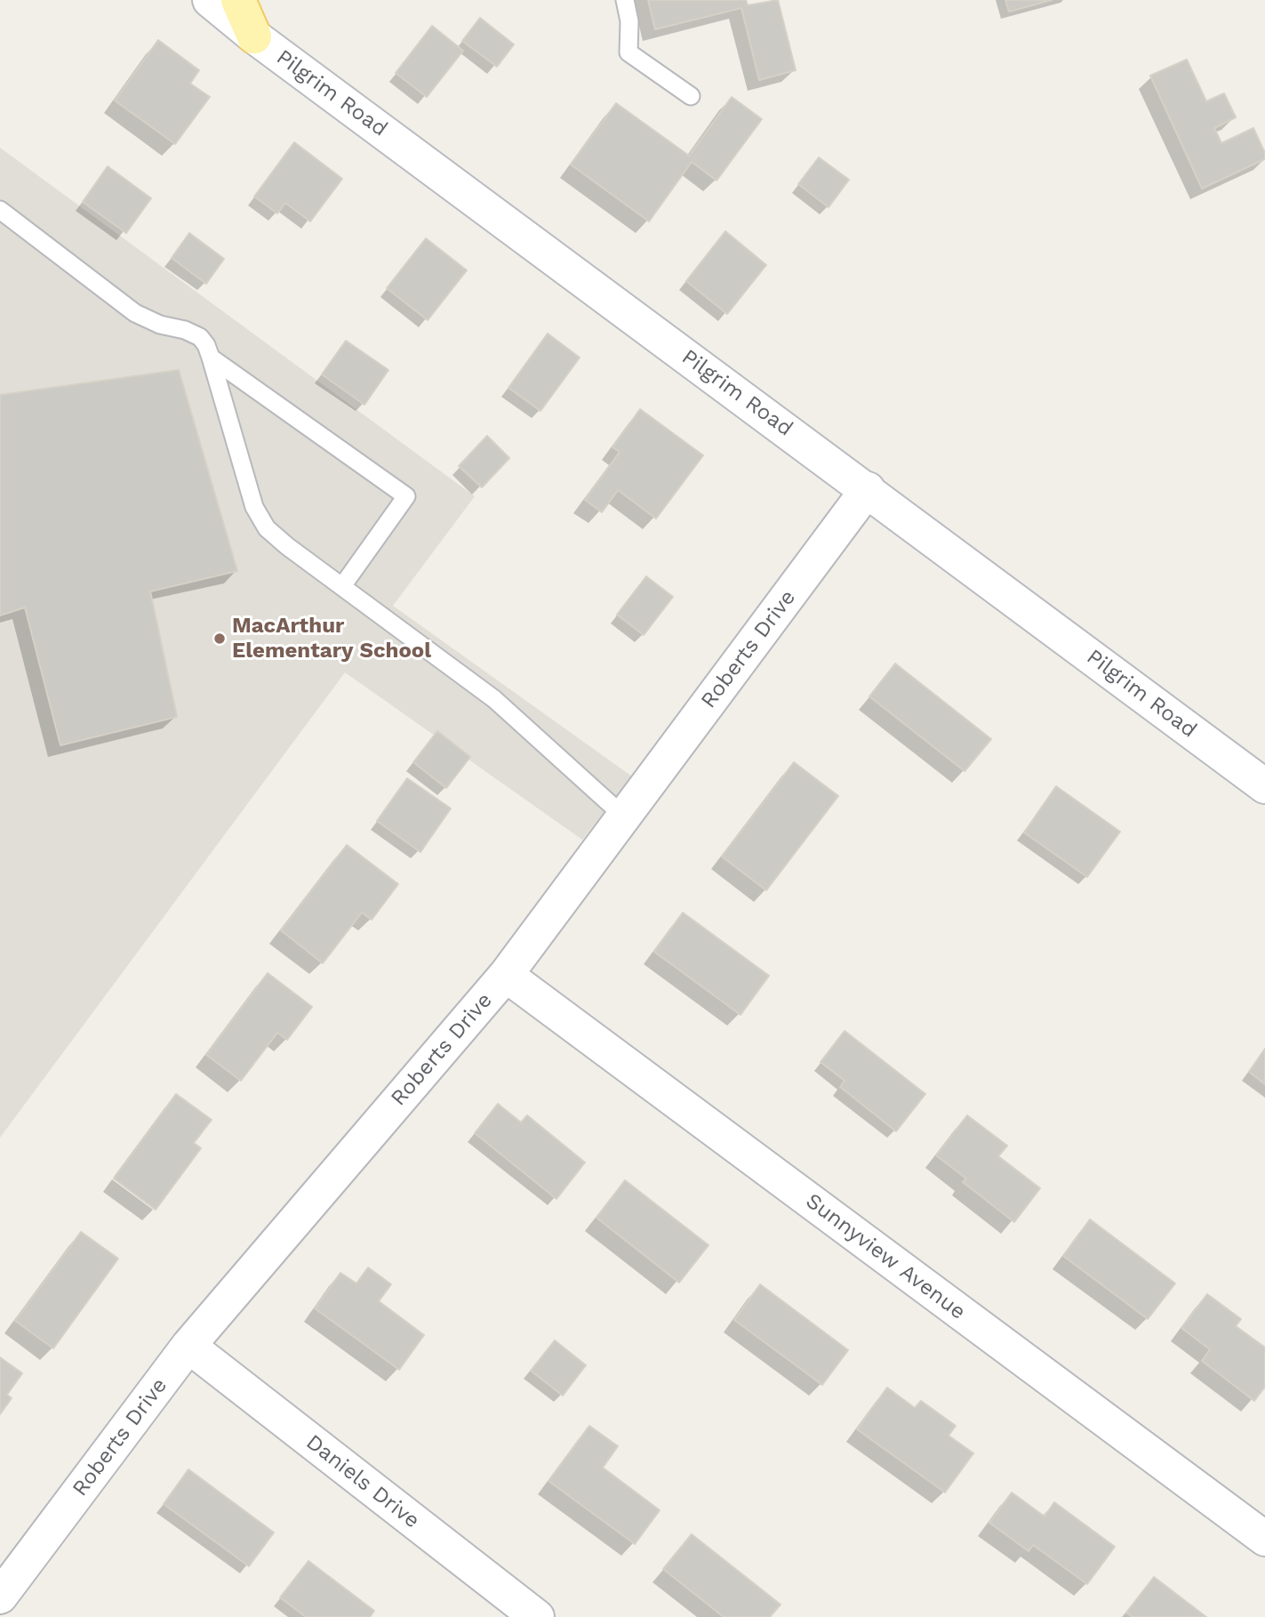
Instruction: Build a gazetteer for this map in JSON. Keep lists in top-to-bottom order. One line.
{"streets":{"street":["Pilgrim Road","Roberts Drive","Sunnyview Avenue","Daniels Drive"]},"crossings":[["Pilgrim Road","Roberts Drive"],["Roberts Drive","Sunnyview Avenue"],["Roberts Drive","Daniels Drive"]],"places":["MacArthur Elementary School"]}
